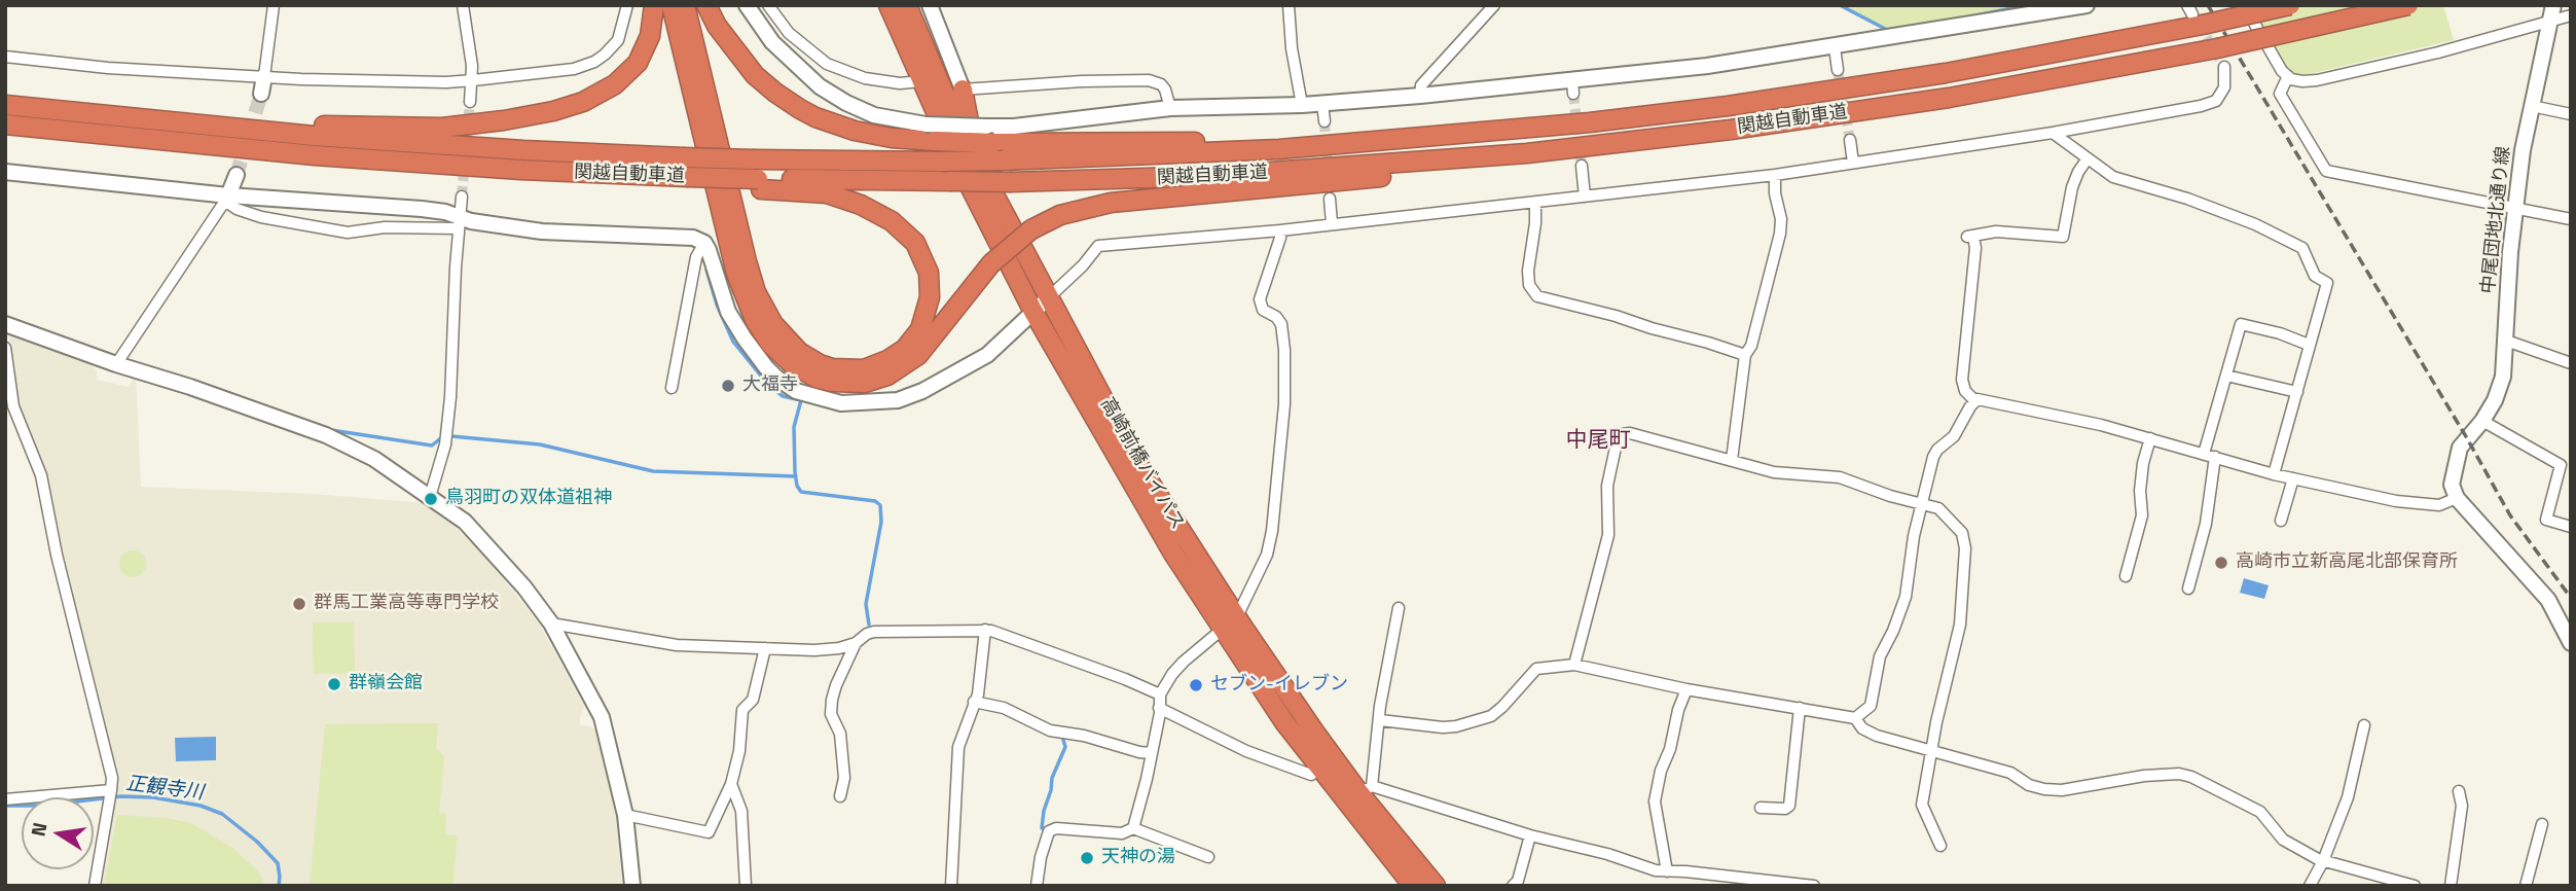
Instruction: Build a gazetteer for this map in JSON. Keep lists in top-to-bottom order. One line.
{"streets":{"highway":["関越自動車道","高崎前橋バイパス"],"street":["中尾団地北通り線"]},"districts":["中尾町"],"water":["正観寺川"],"places":["大福寺","鳥羽町の双体道祖神","高崎市立新高尾北部保育所","群馬工業高等専門学校","群嶺会館","セブン-イレブン","天神の湯"],"north":"left"}
